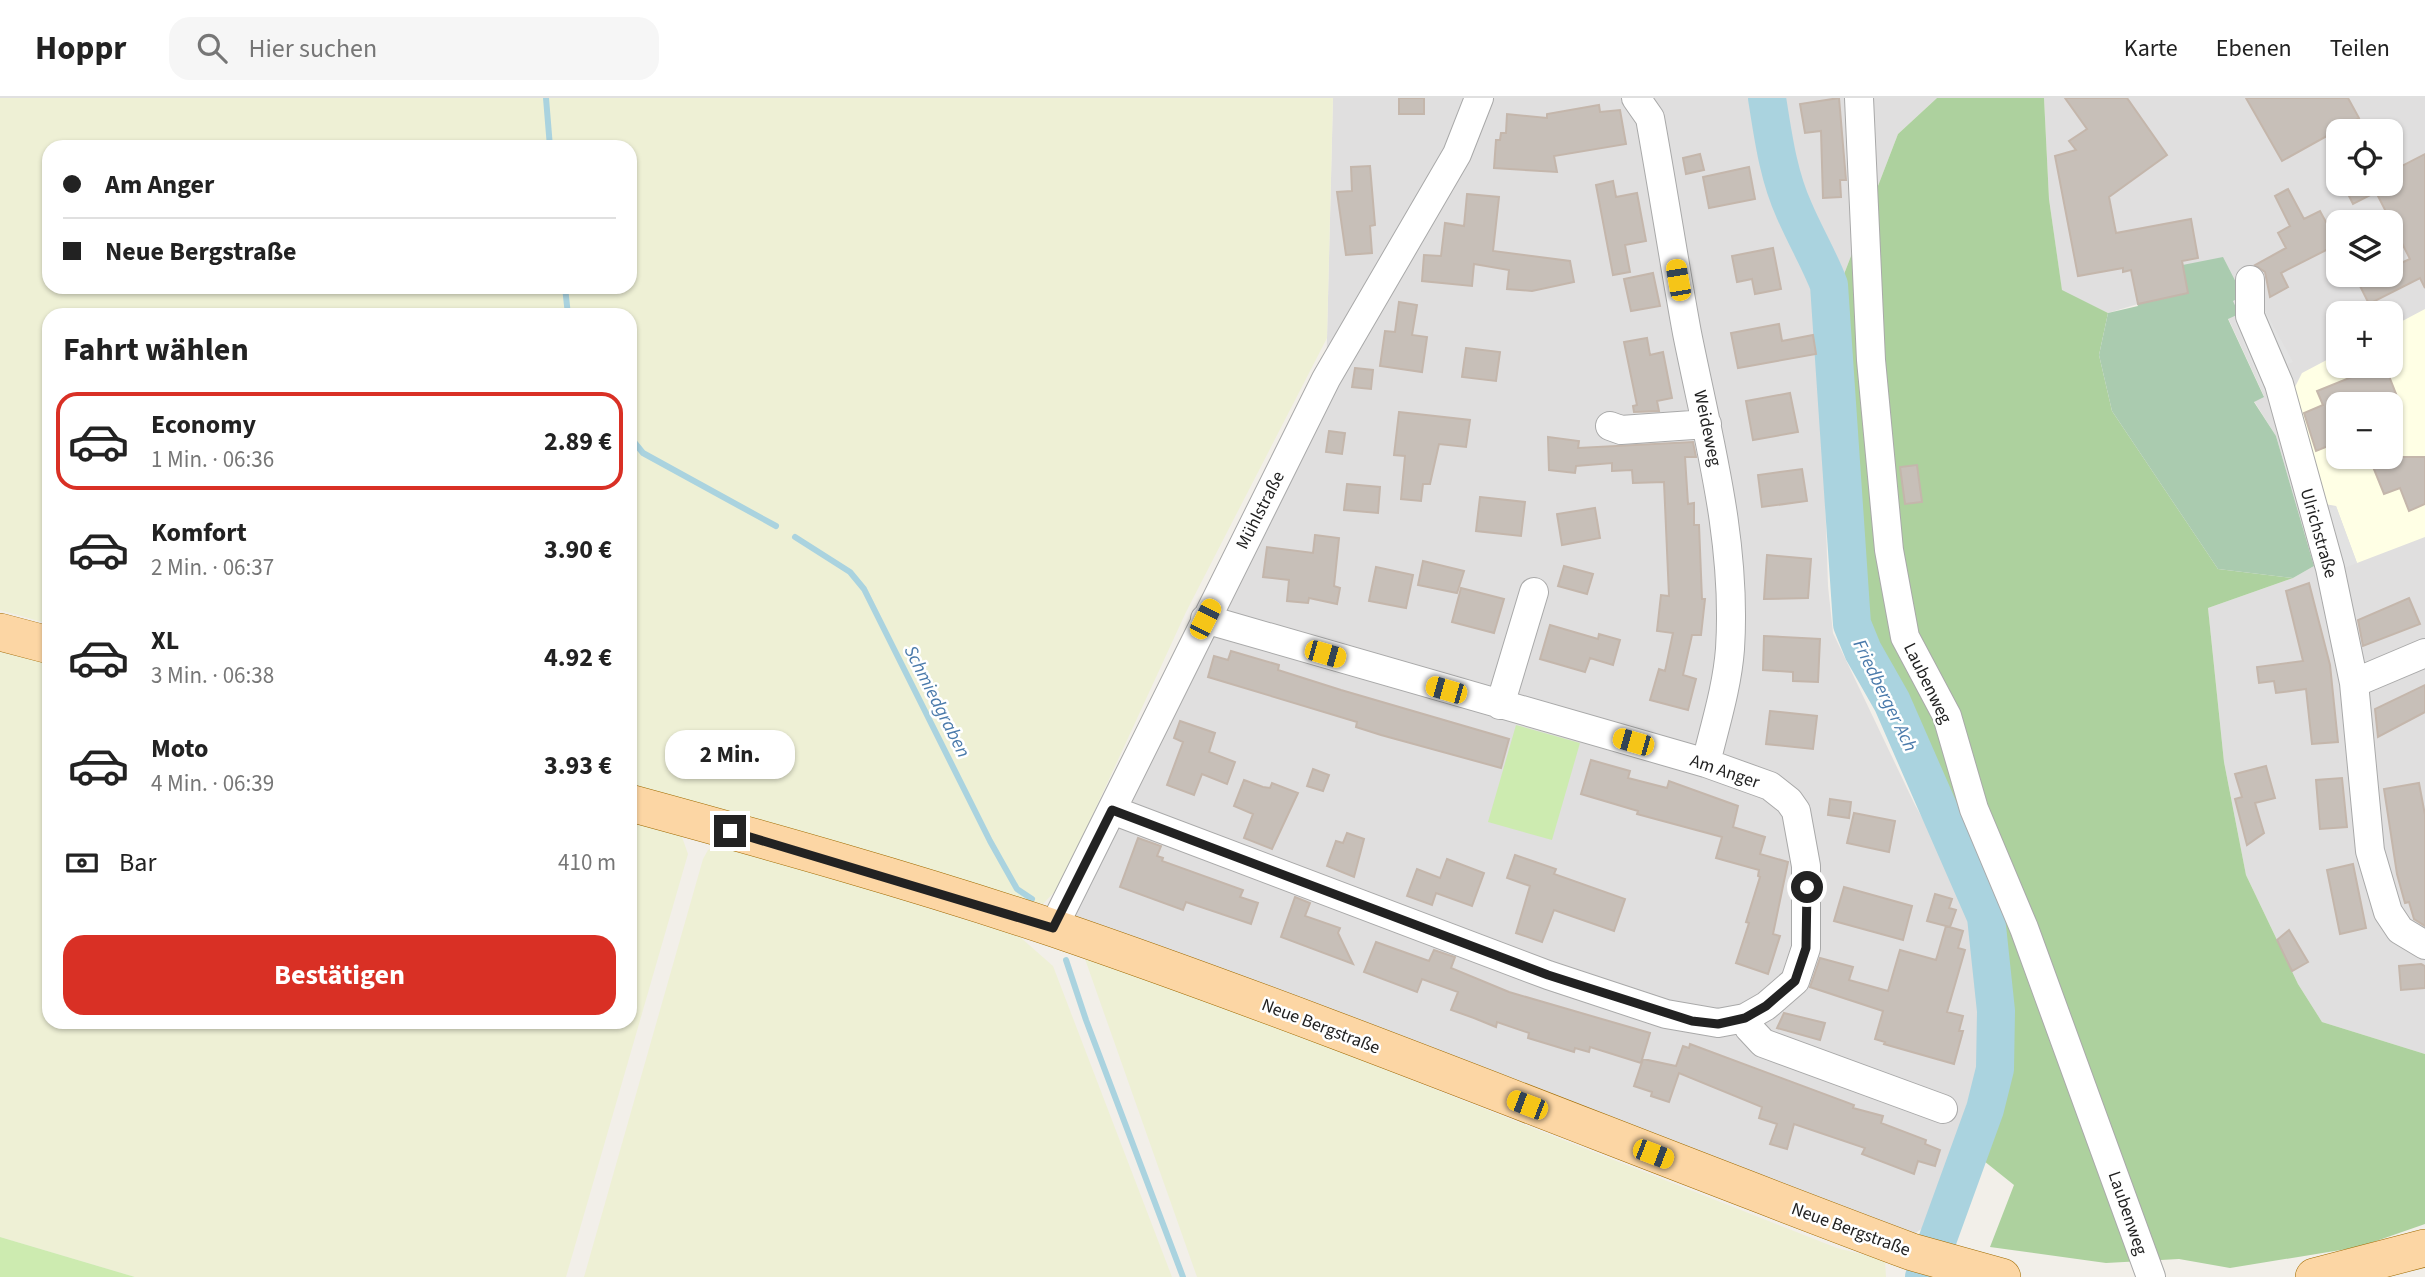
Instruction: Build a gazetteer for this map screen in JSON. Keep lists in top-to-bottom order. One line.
{"streets":{"main road":["Neue Bergstraße"],"street":["Weideweg","Mühlstraße","Ulrichstraße","Laubenweg","Am Anger"]},"crossings":[["Weideweg","Am Anger"],["Mühlstraße","Am Anger"],["Mühlstraße","Neue Bergstraße"]],"water":["Friedberger Ach","Schmiedgraben"],"page":{"header":"Hoppr","search":"Hier suchen","nav":["Karte","Ebenen","Teilen"],"map_buttons":["+","−"],"banner":["Am Anger","Neue Bergstraße"],"heading":"Fahrt wählen","list":[{"name":"Economy","note":"1 Min. · 06:36","value":"2.89 €"},{"name":"Komfort","note":"2 Min. · 06:37","value":"3.90 €"},{"name":"XL","note":"3 Min. · 06:38","value":"4.92 €"},{"name":"Moto","note":"4 Min. · 06:39","value":"3.93 €"}],"bubble":"2 Min.","pay":["Bar","410 m"],"buttons":"Bestätigen"}}
